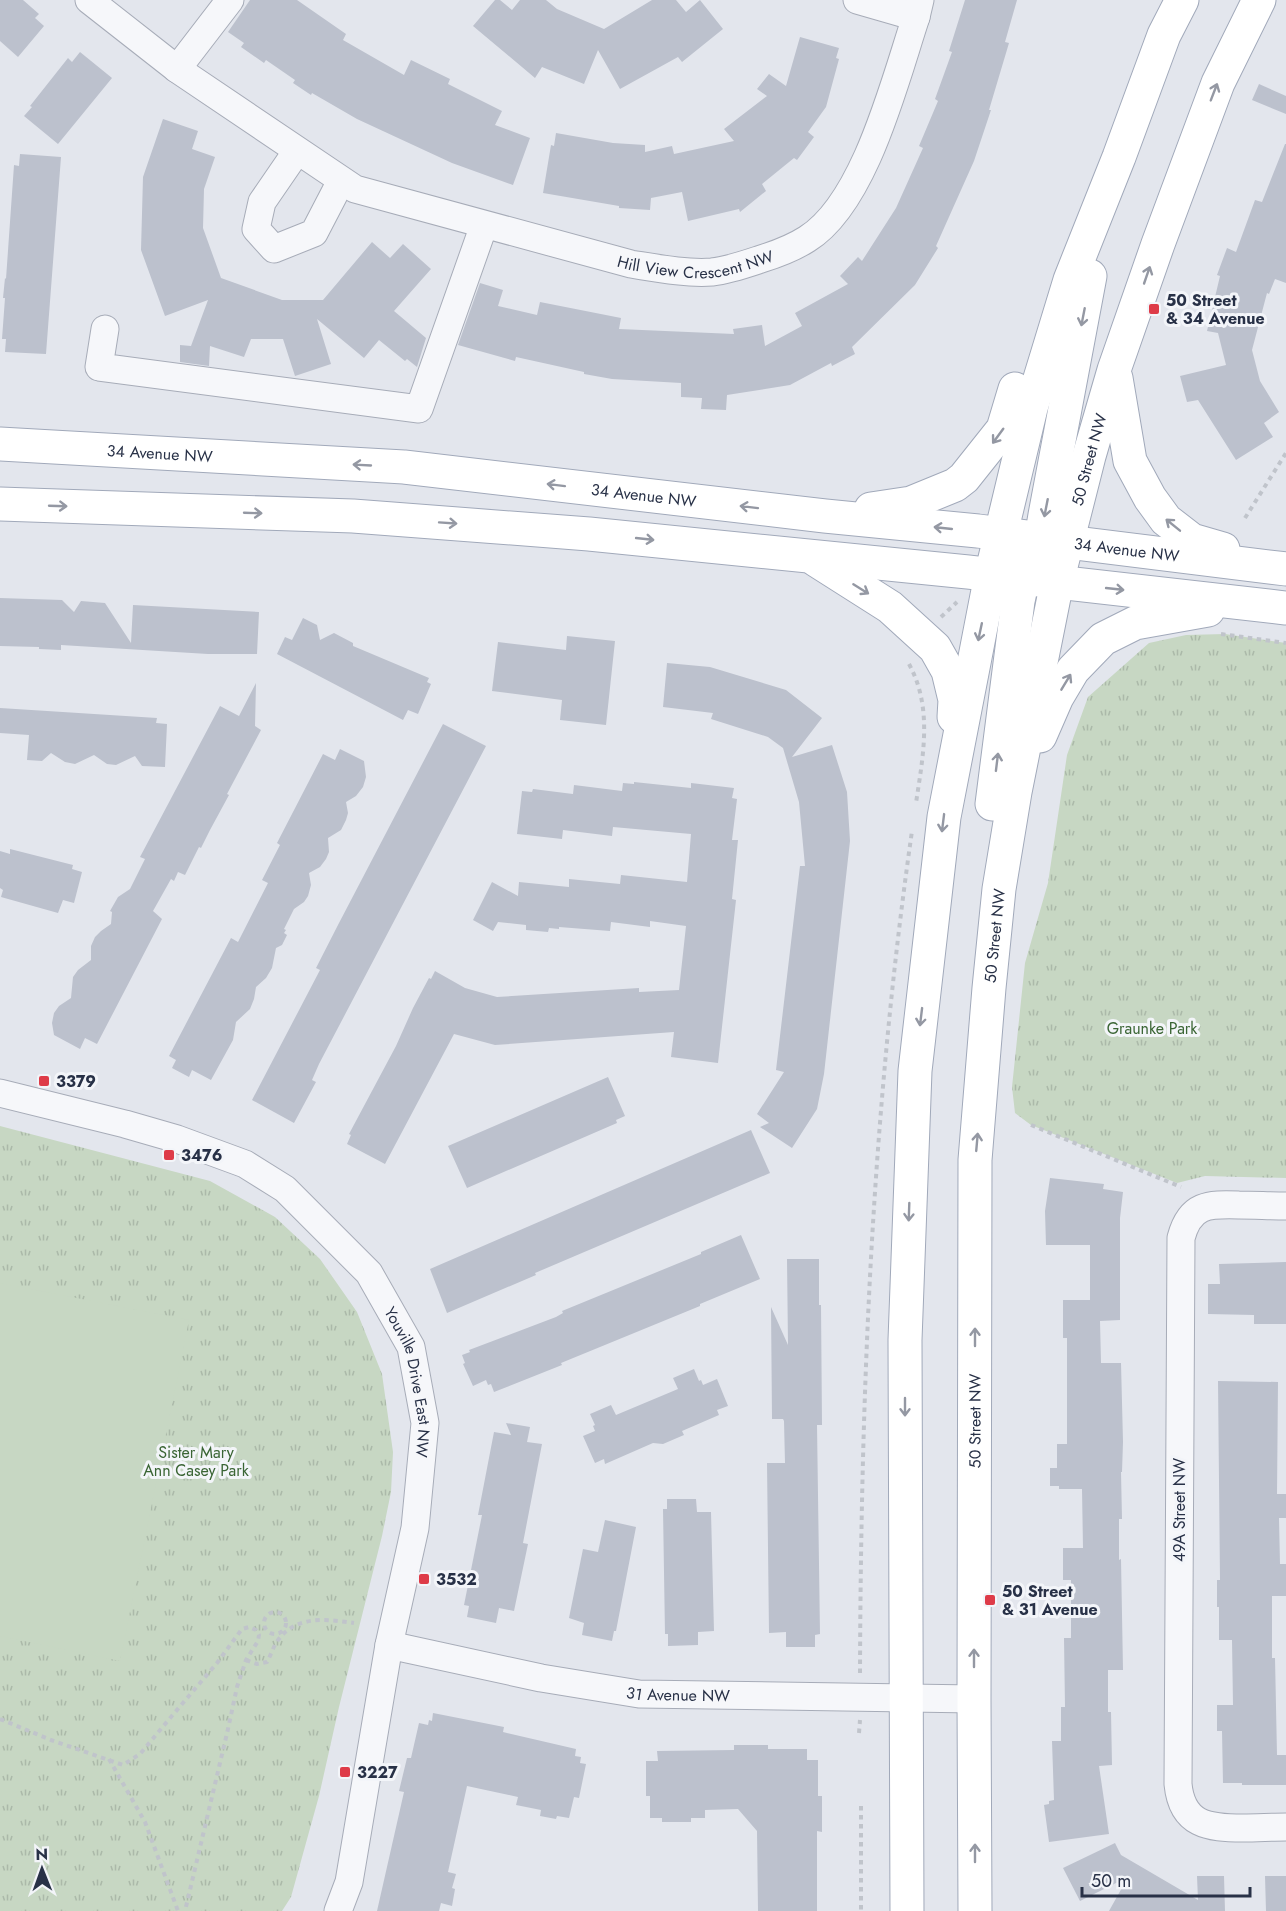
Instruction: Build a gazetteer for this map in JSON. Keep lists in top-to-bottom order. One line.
{"streets":{"main road":["34 Avenue NW","50 Street NW"],"street":["Hill View Crescent NW","Youville Drive East NW","49A Street NW","31 Avenue NW"]},"crossings":[["34 Avenue NW","50 Street NW"],["50 Street NW","31 Avenue NW"],["Youville Drive East NW","31 Avenue NW"]],"parks":["Graunke Park","Sister Mary Ann Casey Park"],"places":{"transit":["50 Street & 34 Avenue","3379","3476","3532","50 Street & 31 Avenue","3227"]},"scale_bar":"50 m","north":"top"}
